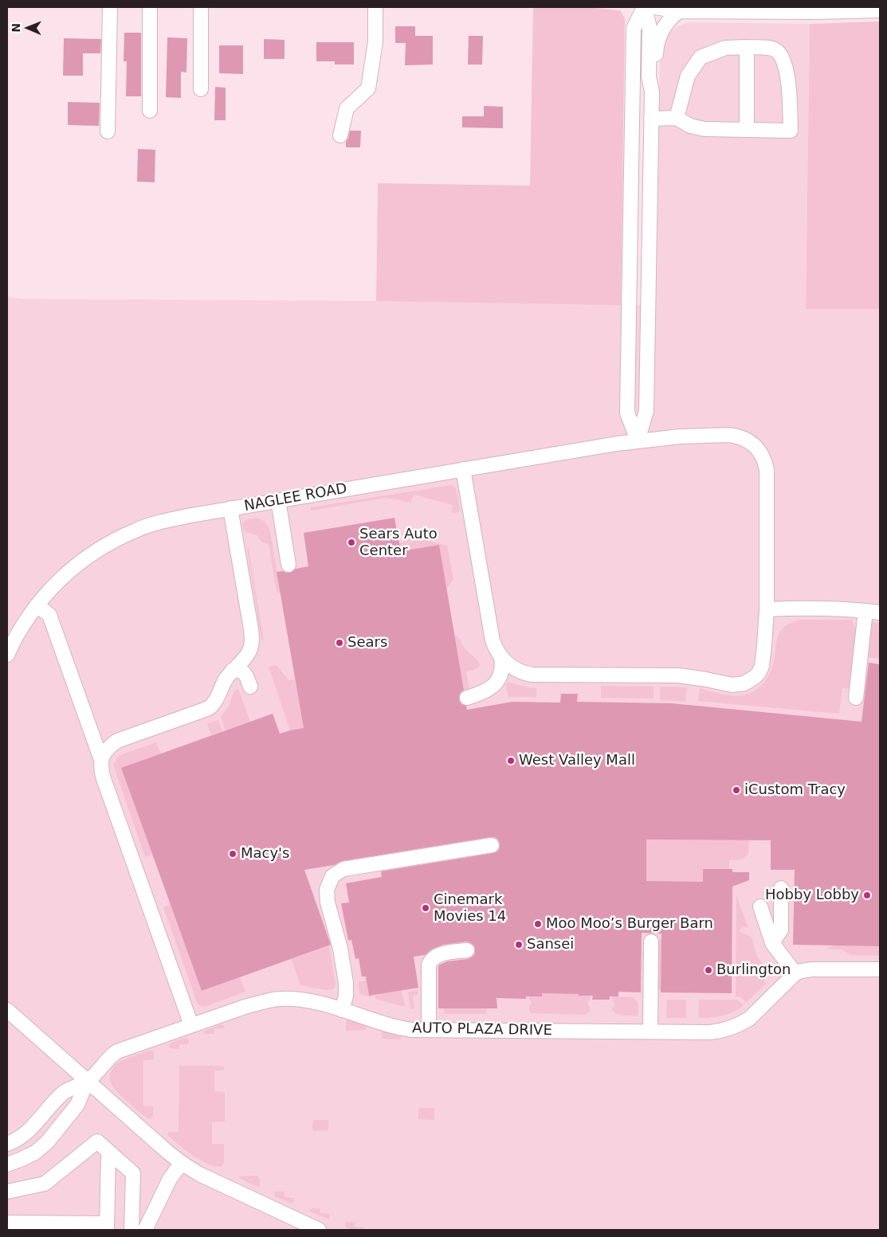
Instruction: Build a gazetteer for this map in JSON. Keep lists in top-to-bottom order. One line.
{"streets":{"street":["NAGLEE ROAD","AUTO PLAZA DRIVE"]},"places":["Sears Auto Center","Sears","West Valley Mall","iCustom Tracy","Macy's","Hobby Lobby","Cinemark Movies 14","Moo Moo’s Burger Barn","Sansei","Burlington"],"north":"left"}
